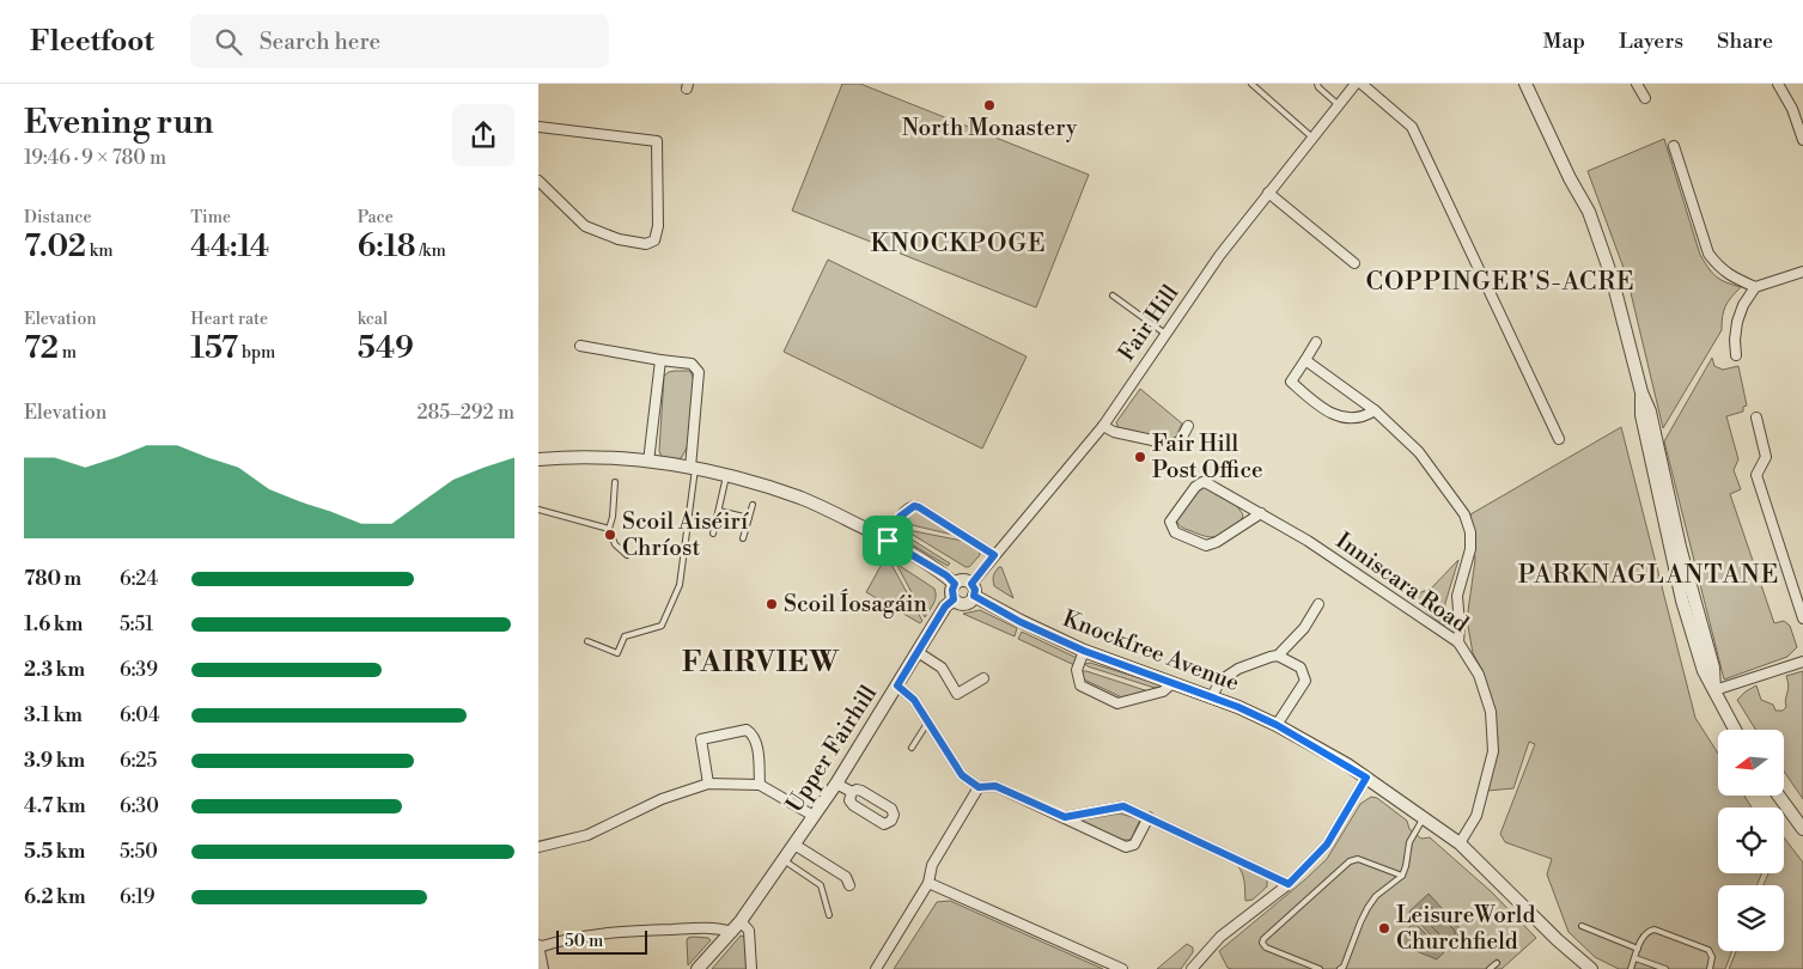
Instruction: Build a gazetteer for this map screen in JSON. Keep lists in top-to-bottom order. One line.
{"streets":{"street":["Fair Hill","Inniscara Road","Knockfree Avenue","Upper Fairhill"]},"crossings":[["Fair Hill","Knockfree Avenue"],["Fair Hill","Upper Fairhill"],["Inniscara Road","Knockfree Avenue"],["Knockfree Avenue","Upper Fairhill"]],"districts":["KNOCKPOGE","COPPINGER'S-ACRE","PARKNAGLANTANE","FAIRVIEW"],"places":["North Monastery","Fair Hill Post Office","Scoil Aiséirí Chríost","Scoil Íosagáin","LeisureWorld Churchfield"],"scale_bar":"50 m","north":"left","page":{"header":"Fleetfoot","search":"Search here","nav":["Map","Layers","Share"],"heading":["Evening run","19:46 · 9 × 780 m"],"stats":[["Distance","7.02 km"],["Time","44:14"],["Pace","6:18 /km"],["Elevation","72 m"],["Heart rate","157 bpm"],["kcal","549"]],"chart":["Elevation","285–292 m"],"list":[{"name":"780 m","note":"6:24"},{"name":"1.6 km","note":"5:51"},{"name":"2.3 km","note":"6:39"},{"name":"3.1 km","note":"6:04"},{"name":"3.9 km","note":"6:25"},{"name":"4.7 km","note":"6:30"},{"name":"5.5 km","note":"5:50"},{"name":"6.2 km","note":"6:19"}],"scale":"50 m"}}
